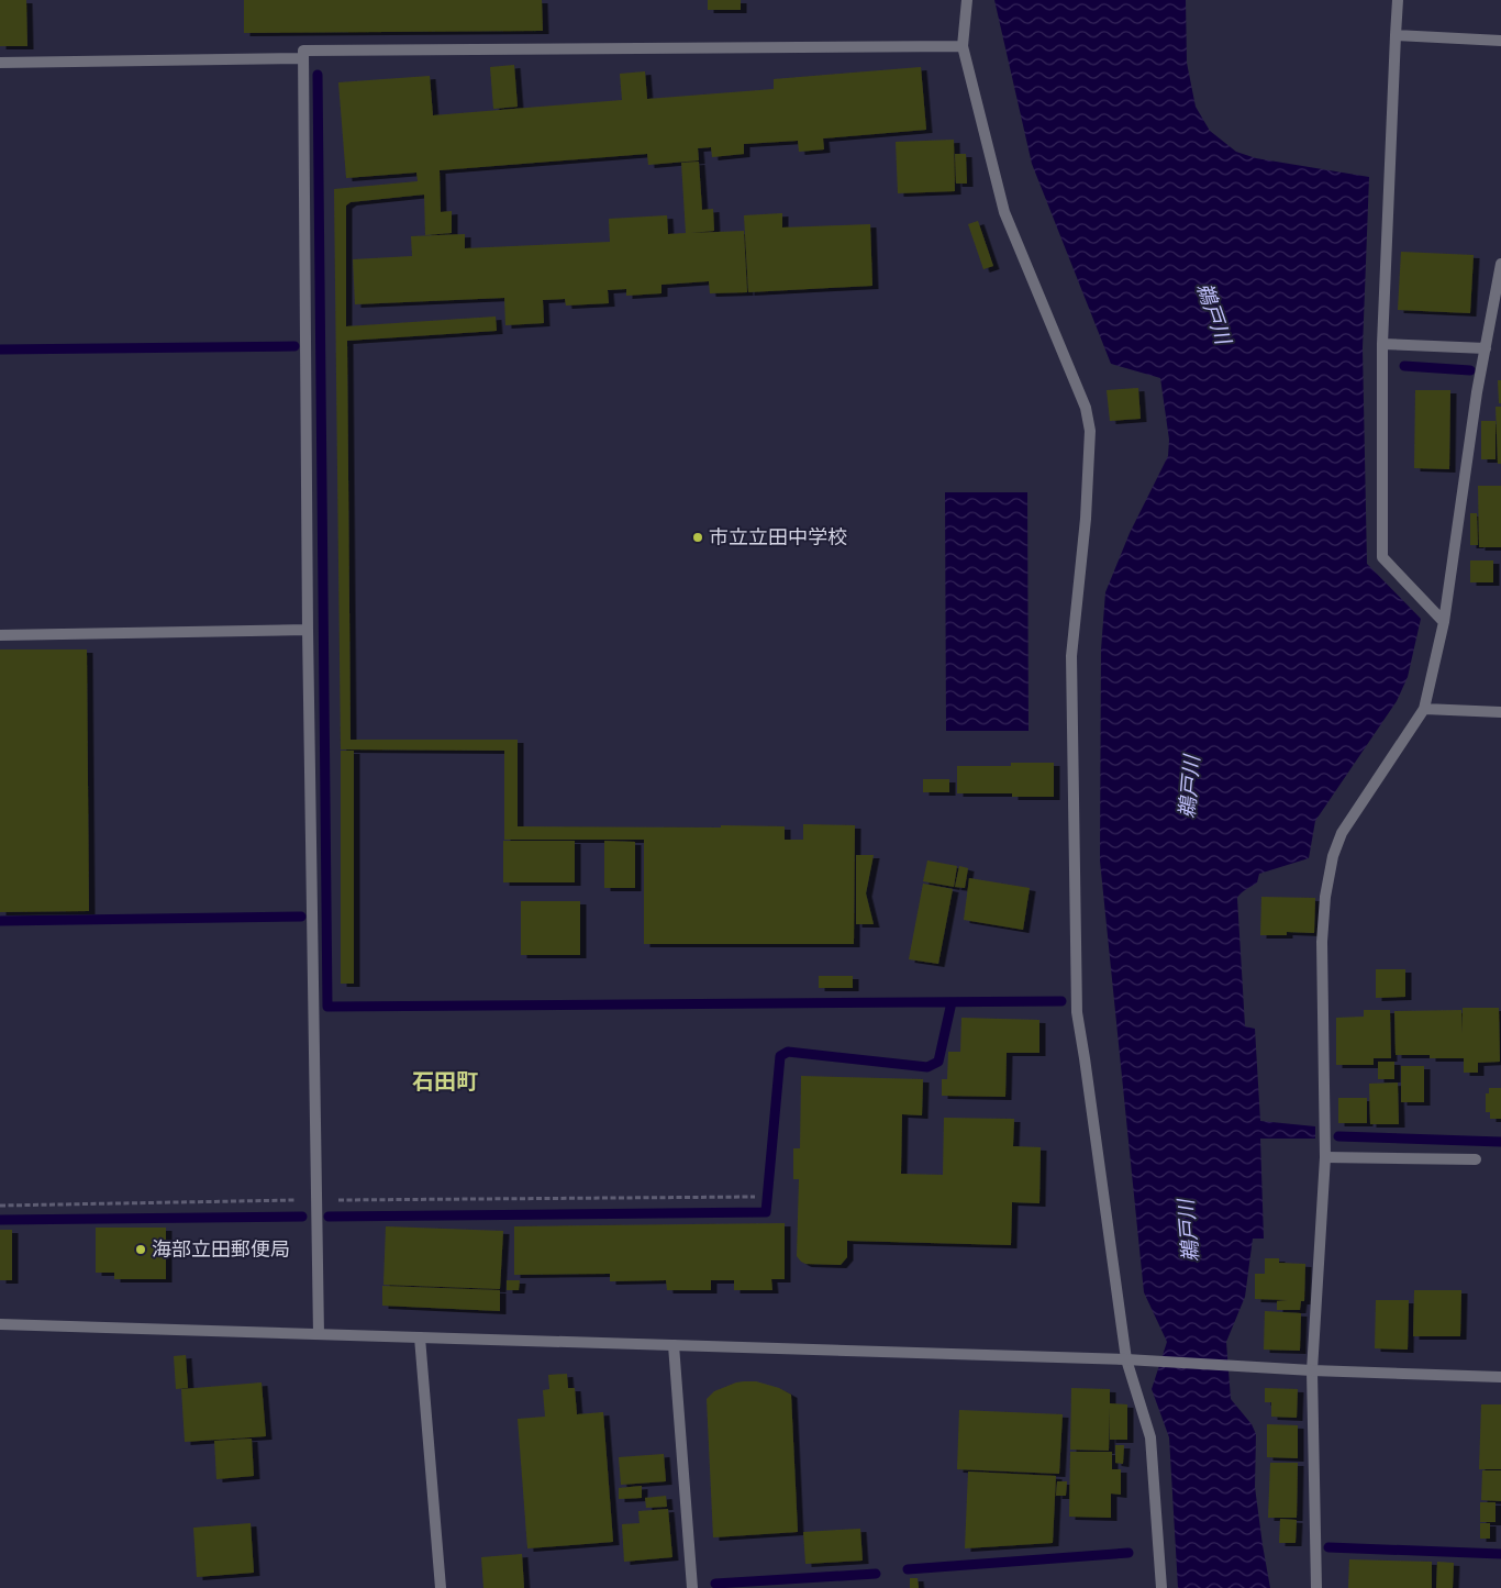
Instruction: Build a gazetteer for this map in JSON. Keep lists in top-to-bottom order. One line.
{"districts":["石田町"],"water":["鵜戸川"],"places":["市立立田中学校","海部立田郵便局"]}
